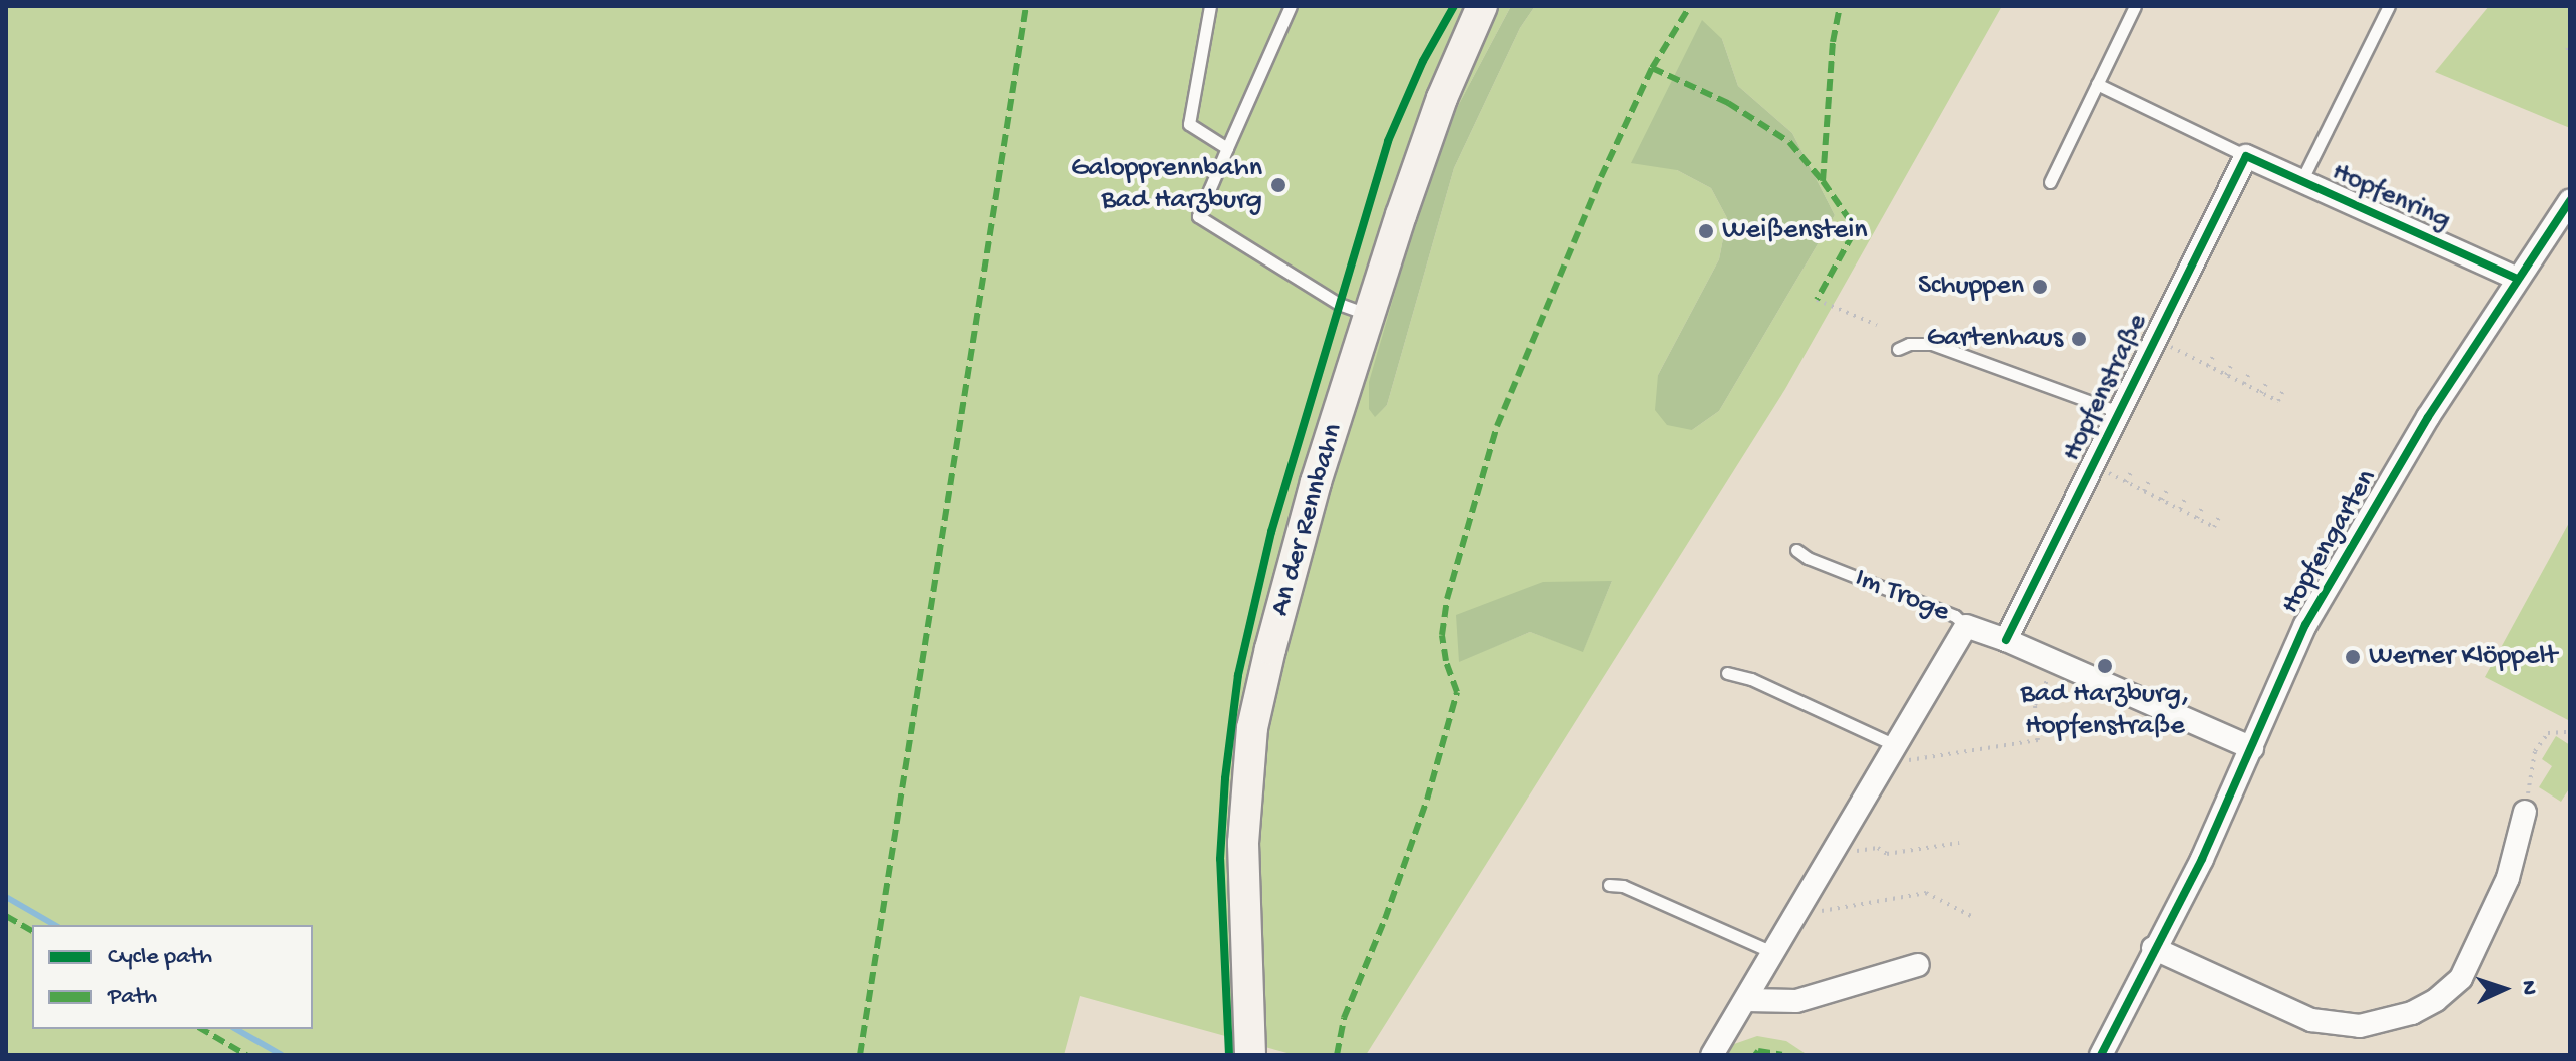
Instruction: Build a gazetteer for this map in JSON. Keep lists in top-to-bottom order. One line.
{"streets":{"main road":["An der Rennbahn"],"street":["Hopfenring","Hopfenstraße","Hopfengarten","Im Troge"]},"crossings":[["Hopfenring","Hopfenstraße"],["Hopfenring","Hopfengarten"]],"places":["Galopprennbahn Bad Harzburg","Weißenstein","Schuppen","Gartenhaus","Werner Klöppelt","Bad Harzburg, Hopfenstraße"],"legend":["Cycle path","Path"],"north":"right"}
